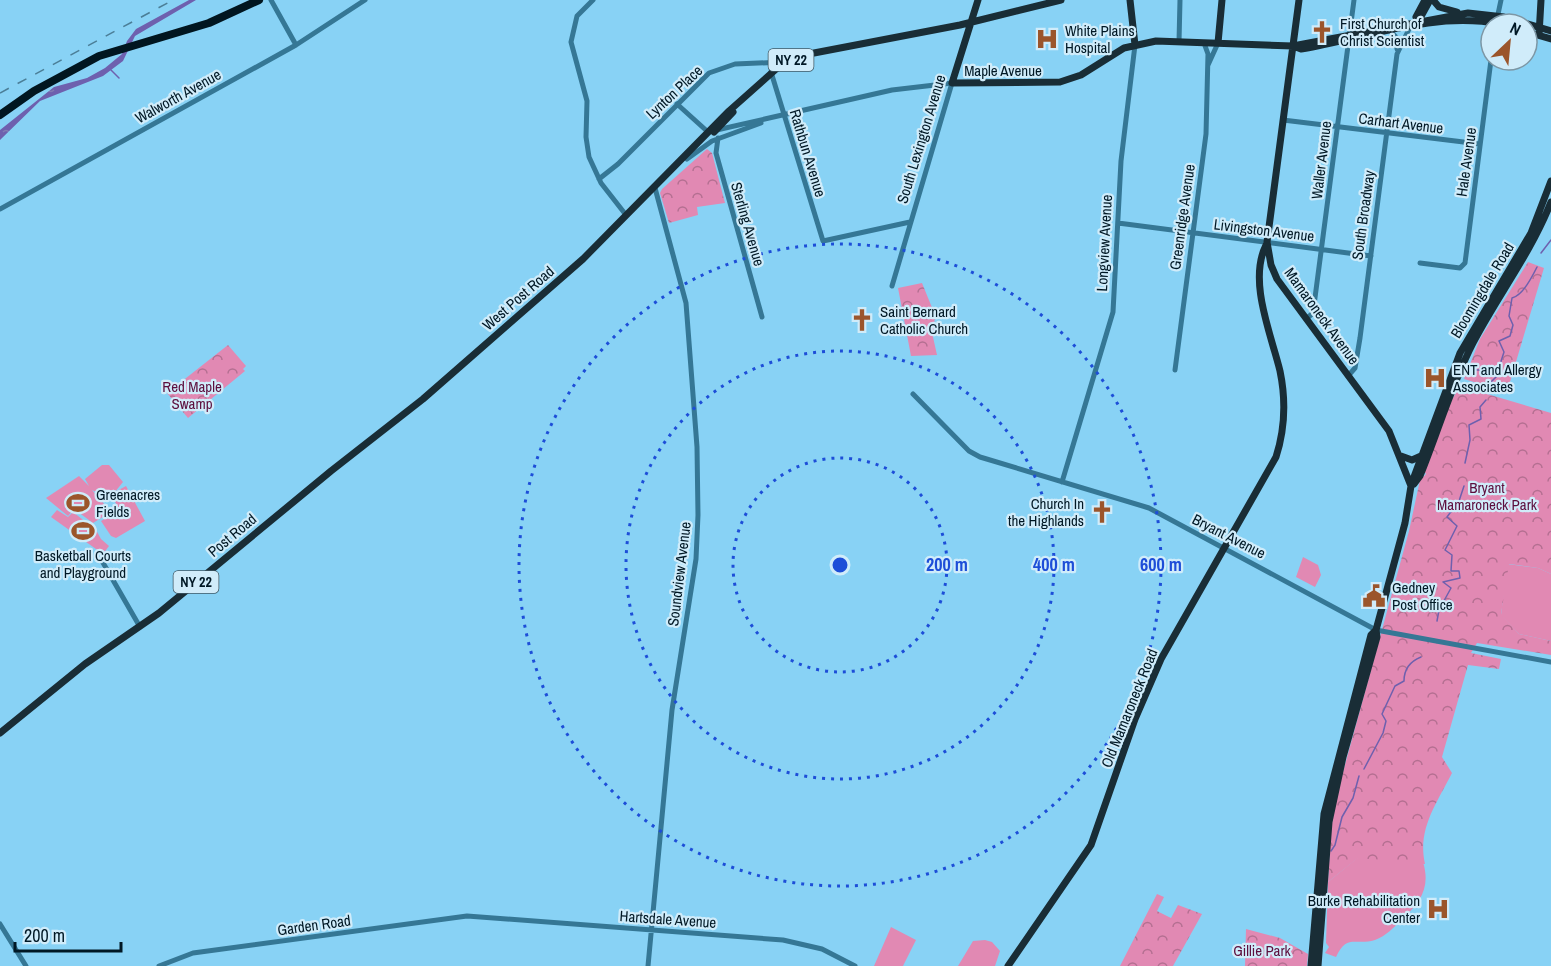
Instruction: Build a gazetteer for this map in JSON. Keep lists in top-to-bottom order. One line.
{"streets":{"main road":["NY 22","Maple Avenue","South Lexington Avenue","South Broadway","Longview Avenue","Bloomingdale Road","West Post Road","Mamaroneck Avenue","Post Road","Old Mamaroneck Road"],"street":["Lynton Place","Walworth Avenue","Carhart Avenue","Rathbun Avenue","Waller Avenue","Hale Avenue","Greenridge Avenue","Sterling Avenue","Livingston Avenue","Bryant Avenue","Soundview Avenue","Hartsdale Avenue","Garden Road"]},"crossings":[["NY 22","South Lexington Avenue"],["NY 22","West Post Road"],["Maple Avenue","South Lexington Avenue"],["Maple Avenue","Rathbun Avenue"],["Maple Avenue","Waller Avenue"],["Maple Avenue","South Broadway"],["Maple Avenue","Greenridge Avenue"],["Maple Avenue","Longview Avenue"],["Maple Avenue","West Post Road"],["Maple Avenue","Mamaroneck Avenue"],["Lynton Place","West Post Road"],["Carhart Avenue","Waller Avenue"],["Carhart Avenue","Hale Avenue"],["Carhart Avenue","South Broadway"],["Carhart Avenue","Mamaroneck Avenue"],["South Lexington Avenue","Rathbun Avenue"],["South Lexington Avenue","West Post Road"],["Rathbun Avenue","West Post Road"],["Waller Avenue","Livingston Avenue"],["Waller Avenue","Mamaroneck Avenue"],["South Broadway","Livingston Avenue"],["South Broadway","Mamaroneck Avenue"],["Greenridge Avenue","Livingston Avenue"],["Livingston Avenue","Longview Avenue"],["Livingston Avenue","Mamaroneck Avenue"],["Livingston Avenue","Old Mamaroneck Road"],["Longview Avenue","Bryant Avenue"],["Bloomingdale Road","Mamaroneck Avenue"],["West Post Road","Post Road"],["West Post Road","Soundview Avenue"],["Mamaroneck Avenue","Bryant Avenue"],["Mamaroneck Avenue","Old Mamaroneck Road"],["Bryant Avenue","Old Mamaroneck Road"],["Soundview Avenue","Hartsdale Avenue"],["Hartsdale Avenue","Garden Road"]],"parks":["Red Maple Swamp","Bryant Mamaroneck Park","Gillie Park"],"places":{"church":["First Church of Christ Scientist","Saint Bernard Catholic Church","Church In the Highlands"],"hospital":["White Plains Hospital","ENT and Allergy Associates","Burke Rehabilitation Center"],"sports":["Greenacres Fields","Basketball Courts and Playground"],"public building":["Gedney Post Office"]},"scale_bar":"200 m","north":"top right","rings":["200 m","400 m","600 m"]}
